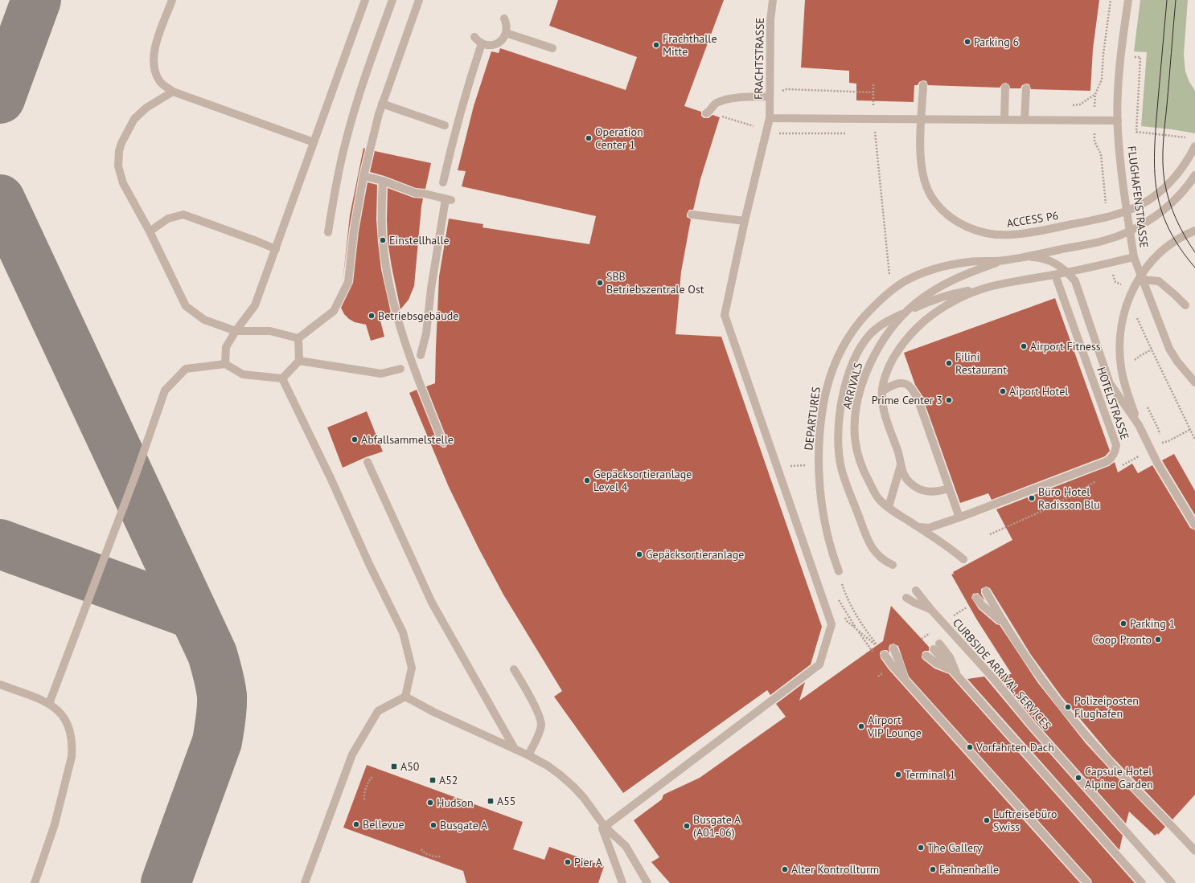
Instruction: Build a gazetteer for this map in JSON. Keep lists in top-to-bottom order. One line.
{"streets":{"street":["FRACHTSTRASSE","FLUGHAFENSTRASSE","ACCESS P6","ARRIVALS","HOTELSTRASSE","DEPARTURES","CURBSIDE ARRIVAL SERVICES"]},"crossings":[["ARRIVALS","HOTELSTRASSE"],["ARRIVALS","DEPARTURES"]],"places":{"other":["Parking 6","Frachthalle Mitte","Operation Center 1","Einstellhalle","SBB Betriebszentrale Ost","Betriebsgebäude","Airport Fitness","Filini Restaurant","Aiport Hotel","Prime Center 3","Abfallsammelstelle","Gepäcksortieranlage Level 4","Büro Hotel Radisson Blu","Gepäcksortieranlage","Parking 1","Coop Pronto","Polizeiposten Flughafen","Airport VIP Lounge","Vorfahrten Dach","Terminal 1","Capsule Hotel Alpine Garden","Hudson","Luftreisebüro Swiss","Bellevue","Busgate A","Busgate A (A01-06)","The Gallery","Pier A","Alter Kontrollturm","Fahnenhalle"],"transit":["A50","A52","A55"]}}
